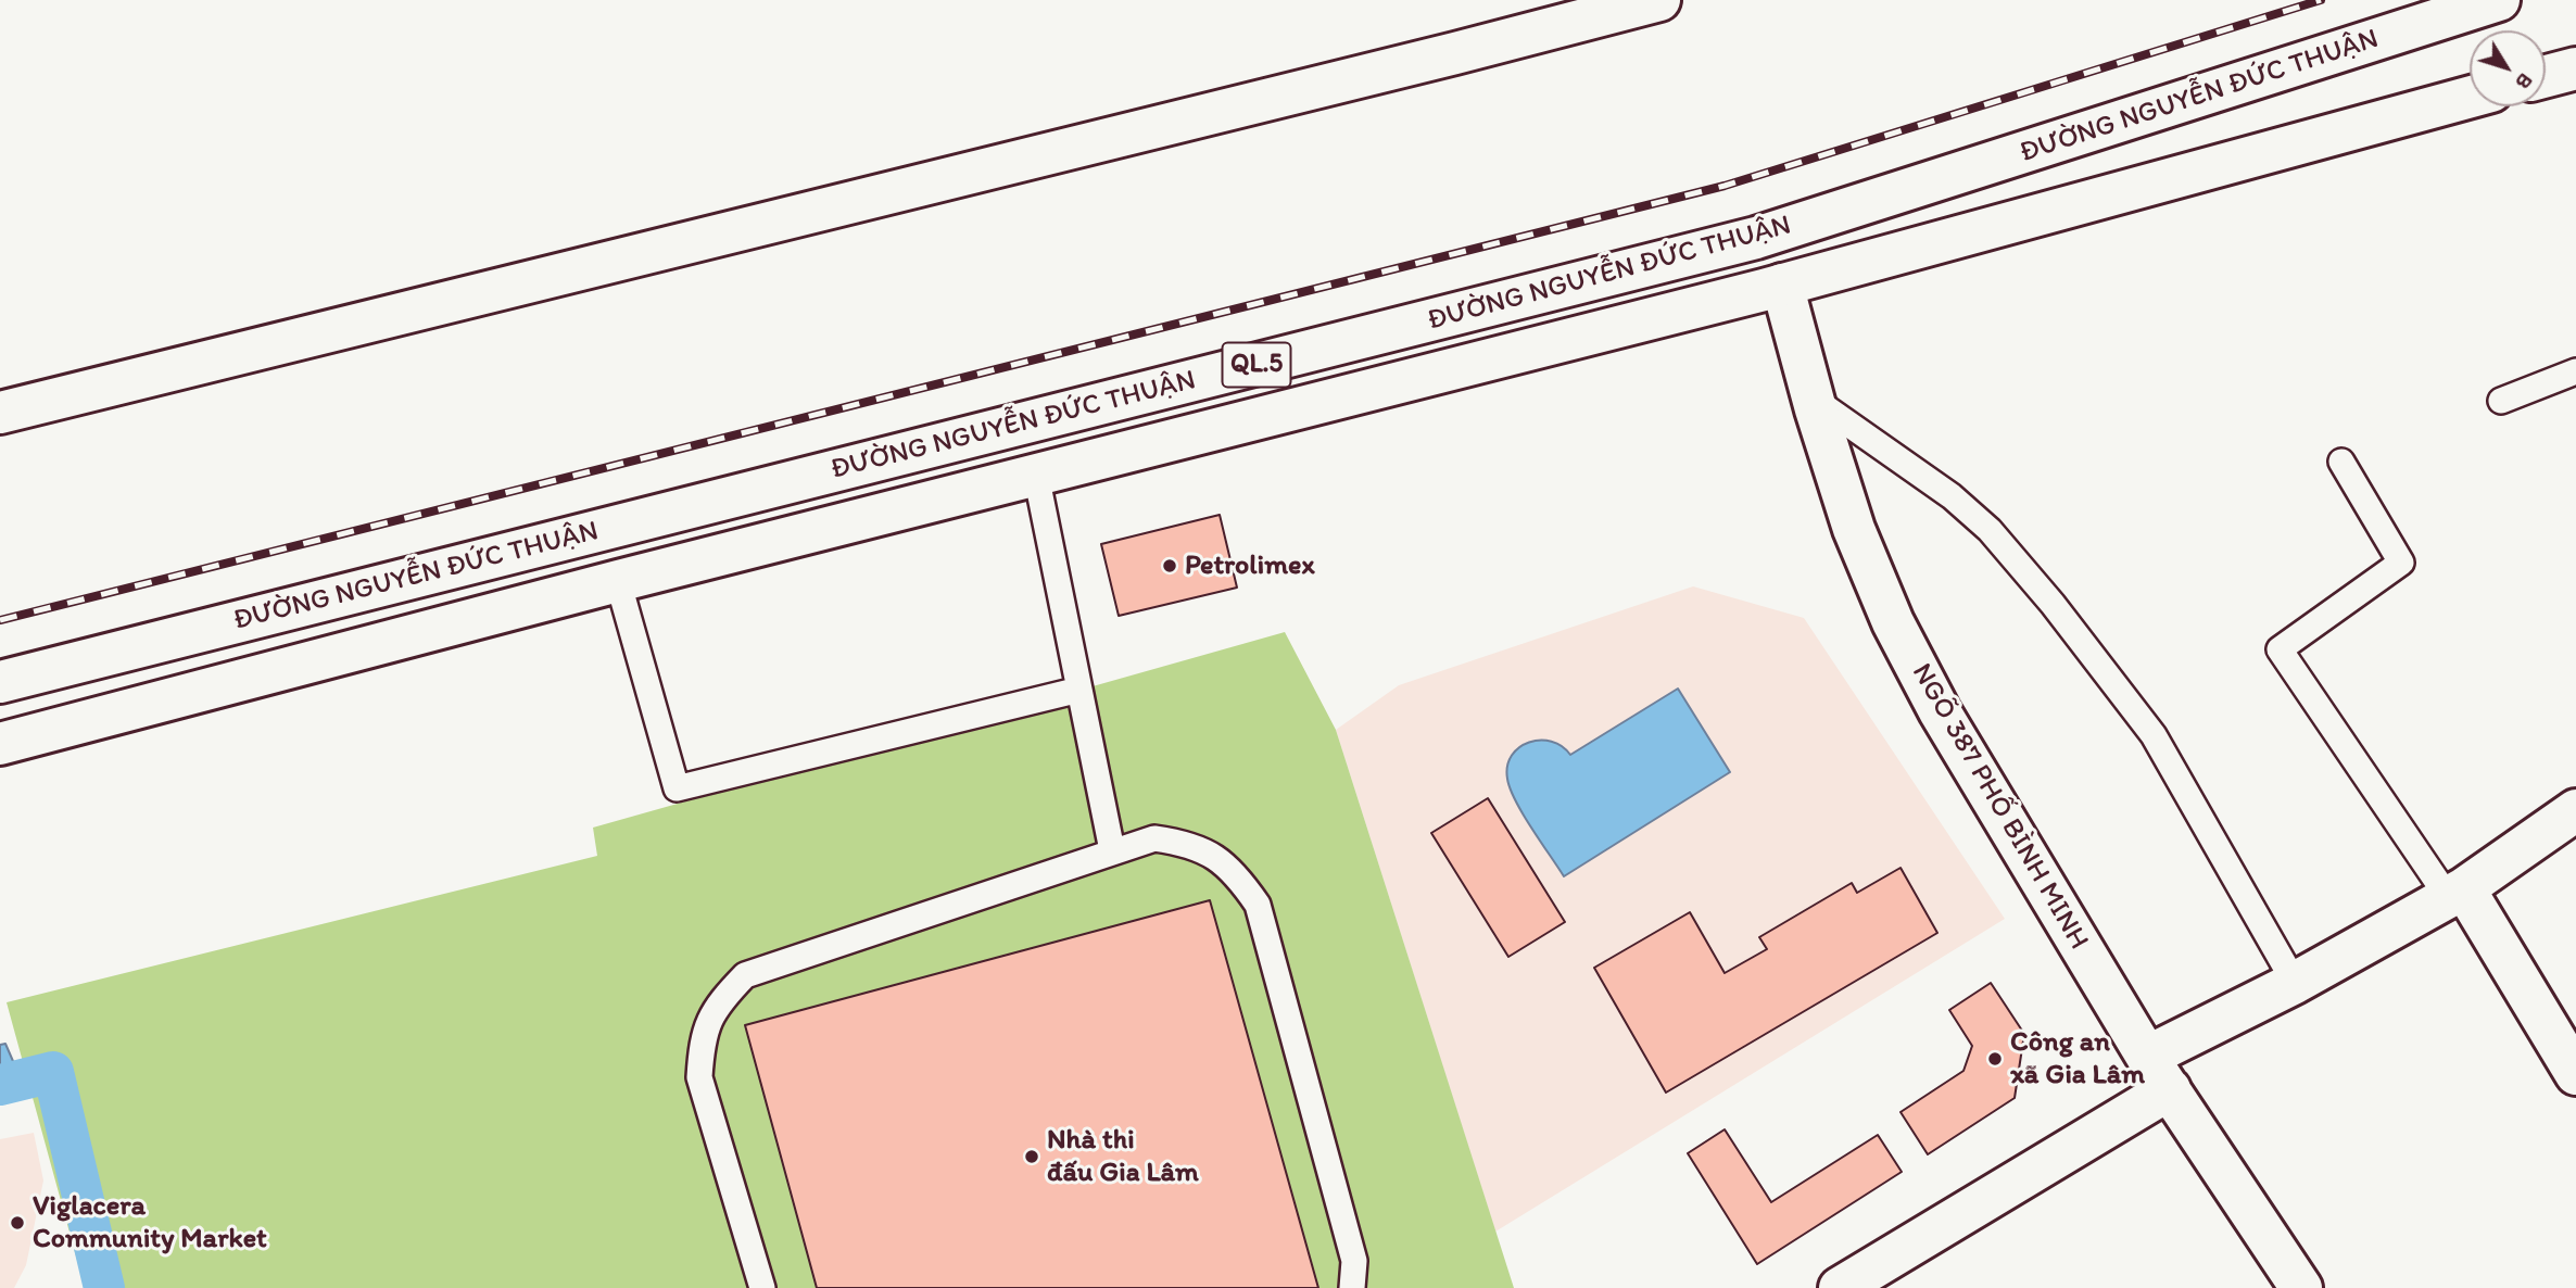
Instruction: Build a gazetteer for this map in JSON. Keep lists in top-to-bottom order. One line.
{"streets":{"main road":["ĐƯỜNG NGUYỄN ĐỨC THUẬN","QL.5","NGÕ 387 PHỐ BÌNH MINH"]},"crossings":[["ĐƯỜNG NGUYỄN ĐỨC THUẬN","NGÕ 387 PHỐ BÌNH MINH"]],"places":["Petrolimex","Công an xã Gia Lâm","Nhà thi đấu Gia Lâm","Viglacera Community Market"],"north":"bottom right"}
